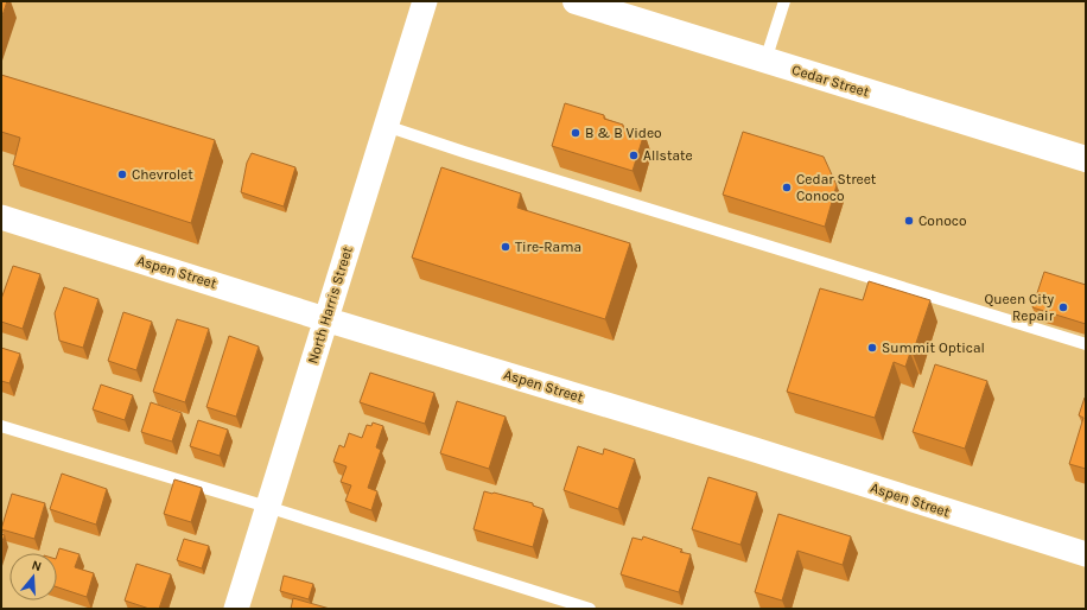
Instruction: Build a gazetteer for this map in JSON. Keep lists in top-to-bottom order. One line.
{"streets":{"main road":["Cedar Street"],"street":["Aspen Street","North Harris Street"]},"crossings":[["Aspen Street","North Harris Street"]],"places":["B & B Video","Allstate","Chevrolet","Cedar Street Conoco","Conoco","Tire-Rama","Queen City Repair","Summit Optical"],"north":"top"}
